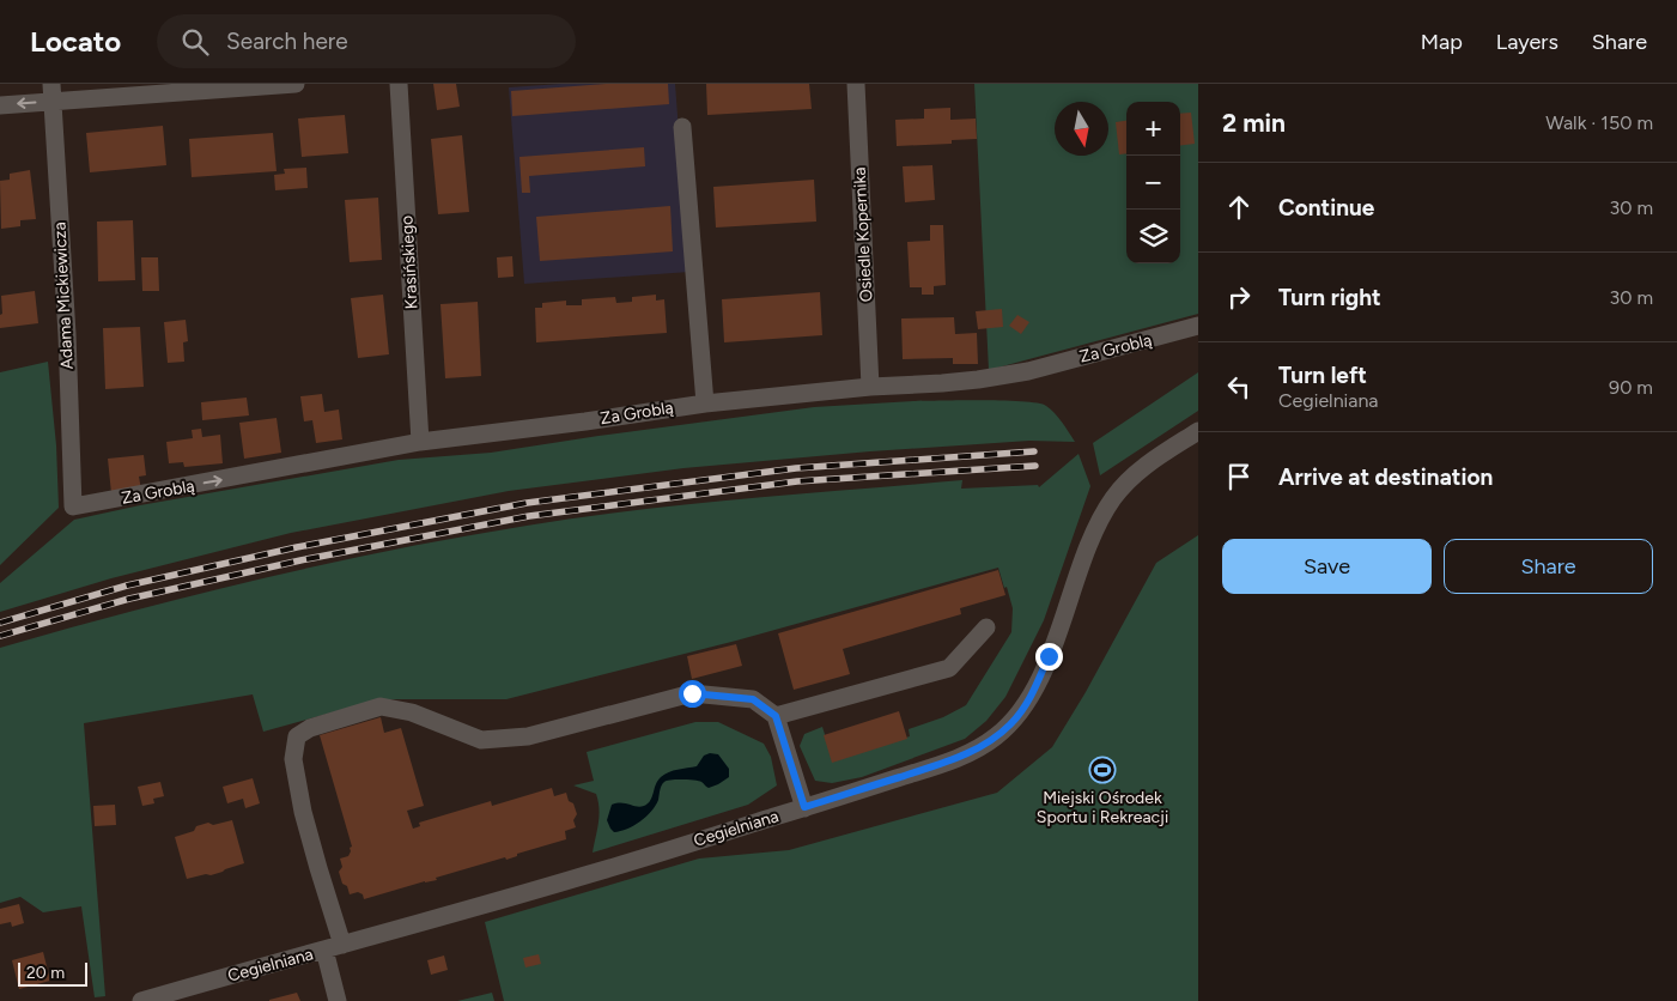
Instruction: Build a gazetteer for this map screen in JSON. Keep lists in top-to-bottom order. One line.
{"streets":{"street":["Osiedle Kopernika","Krasińskiego","Adama Mickiewicza","Za Groblą","Cegielniana"]},"crossings":[["Osiedle Kopernika","Za Groblą"],["Krasińskiego","Za Groblą"],["Adama Mickiewicza","Za Groblą"]],"places":{"sports":["Miejski Ośrodek Sportu i Rekreacji"]},"scale_bar":"20 m","north":"bottom","page":{"header":"Locato","search":"Search here","nav":["Map","Layers","Share"],"heading":["2 min","Walk · 150 m"],"map_buttons":["+","−"],"list":[["Continue","30 m"],["Turn right","30 m"],["Turn left","Cegielniana","90 m"],"Arrive at destination"],"buttons":["Save","Share"],"scale":"20 m"}}
